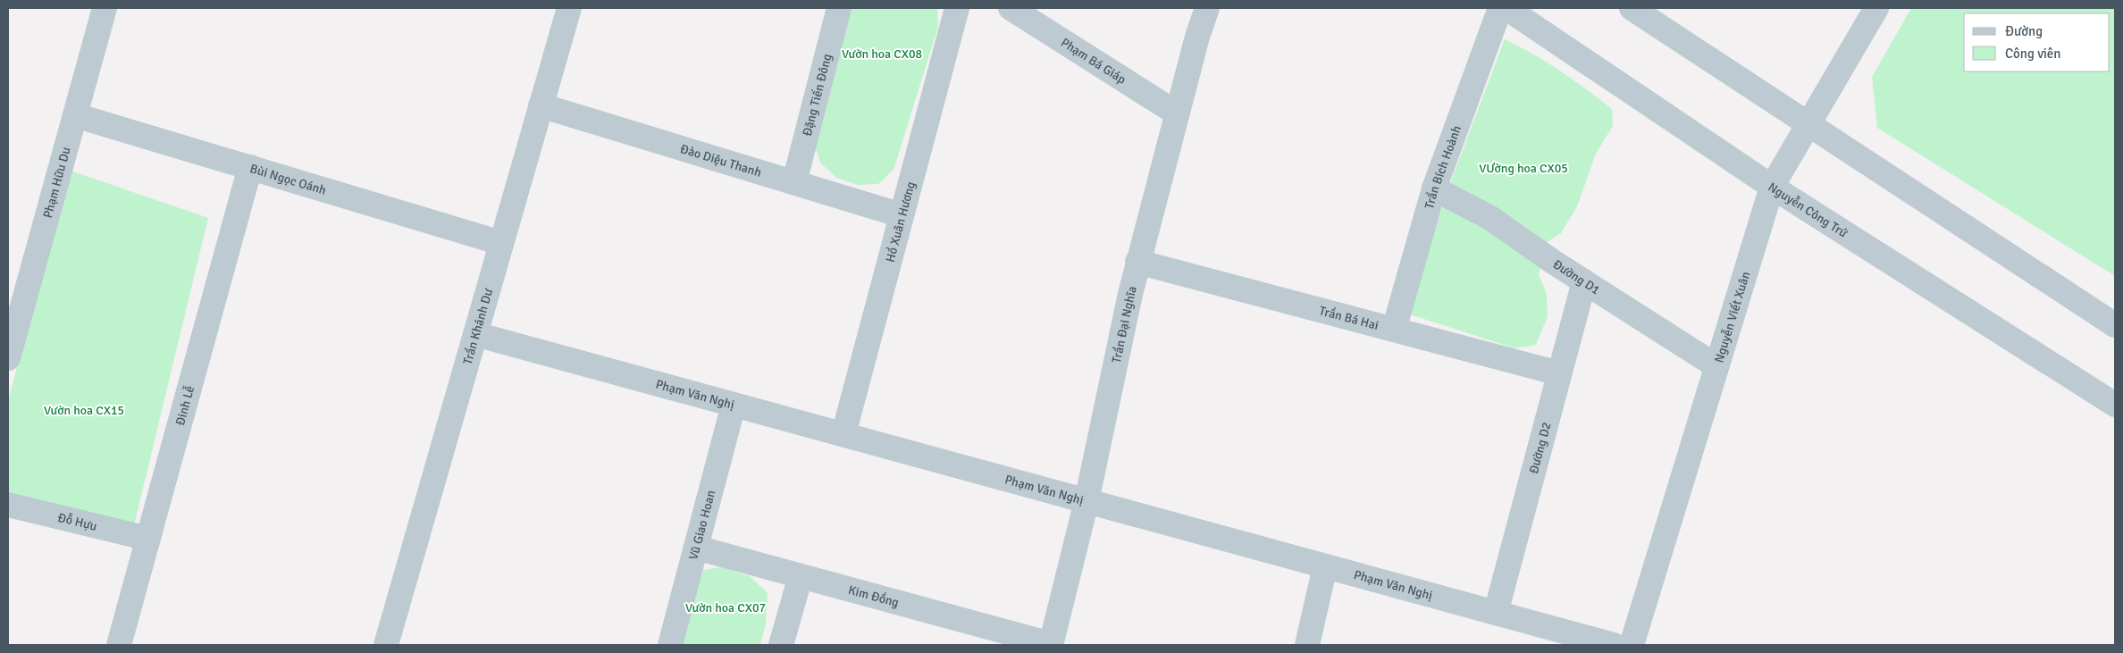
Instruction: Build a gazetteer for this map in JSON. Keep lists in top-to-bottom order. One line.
{"streets":{"street":["Phạm Bá Giáp","Đặng Tiến Đông","Đào Diệu Thanh","Trần Bích Hoành","Bùi Ngọc Oánh","Phạm Hữu Du","Nguyễn Công Trứ","Hồ Xuân Hương","Đường D1","Nguyễn Viết Xuân","Trần Bá Hai","Trần Đại Nghĩa","Trần Khánh Dư","Phạm Văn Nghị","Đinh Lễ","Đường D2","Đỗ Hựu","Vũ Giao Hoan","Kim Đồng"]},"crossings":[["Phạm Bá Giáp","Trần Đại Nghĩa"],["Đặng Tiến Đông","Đào Diệu Thanh"],["Đào Diệu Thanh","Hồ Xuân Hương"],["Đào Diệu Thanh","Trần Khánh Dư"],["Trần Bích Hoành","Đường D1"],["Trần Bích Hoành","Trần Bá Hai"],["Bùi Ngọc Oánh","Phạm Hữu Du"],["Bùi Ngọc Oánh","Trần Khánh Dư"],["Bùi Ngọc Oánh","Đinh Lễ"],["Nguyễn Công Trứ","Nguyễn Viết Xuân"],["Hồ Xuân Hương","Phạm Văn Nghị"],["Đường D1","Nguyễn Viết Xuân"],["Đường D1","Đường D2"],["Trần Bá Hai","Trần Đại Nghĩa"],["Trần Bá Hai","Đường D2"],["Trần Đại Nghĩa","Phạm Văn Nghị"],["Trần Đại Nghĩa","Kim Đồng"],["Trần Khánh Dư","Phạm Văn Nghị"],["Phạm Văn Nghị","Đường D2"],["Phạm Văn Nghị","Vũ Giao Hoan"],["Đinh Lễ","Đỗ Hựu"],["Vũ Giao Hoan","Kim Đồng"]],"parks":["Vườn hoa CX08","VƯờng hoa CX05","Vườn hoa CX15","Vườn hoa CX07"],"legend":["Đường","Công viên"]}
